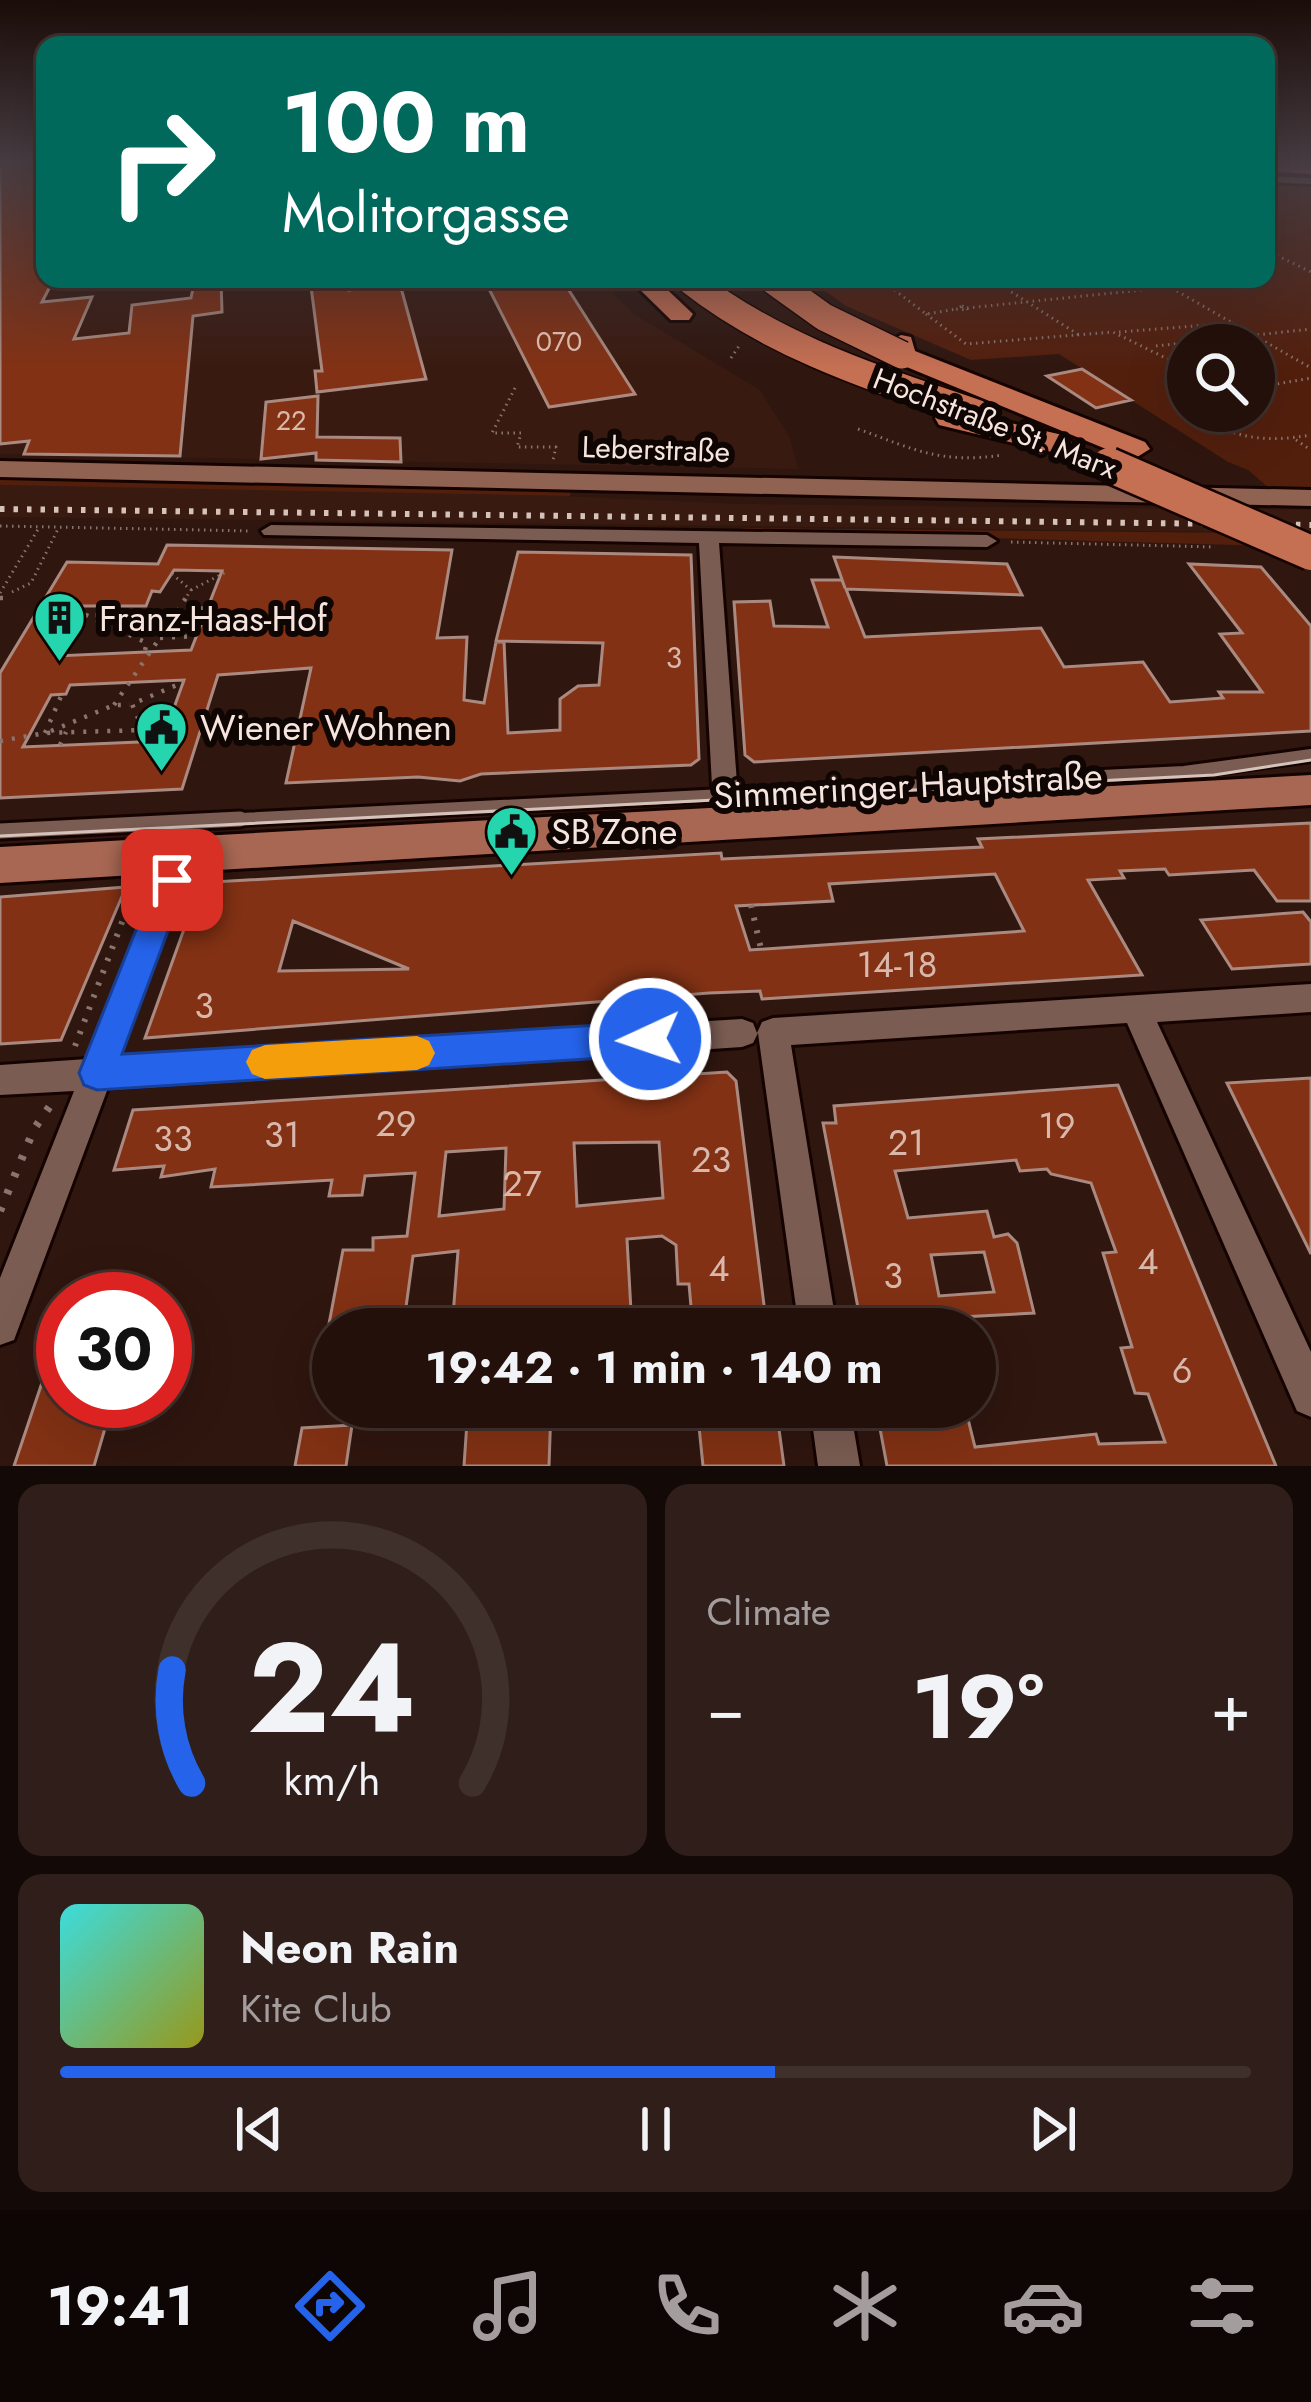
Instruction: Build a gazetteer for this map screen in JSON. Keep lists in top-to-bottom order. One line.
{"streets":{"highway":["Hochstraße St. Marx"],"main road":["Simmeringer Hauptstraße"],"street":["Leberstraße"]},"places":{"building":["Franz-Haas-Hof"],"public building":["Wiener Wohnen","SB Zone"]},"house_numbers":["070","22","3","14-18","3","29","19","31","33","21","23","27","4","4","3","6"],"page":{"turn":["100 m","Molitorgasse"],"limit":"30","trip":"19:42 · 1 min · 140 m","tile":"Climate","heat":["−","19°","+"],"song":["Neon Rain","Kite Club"],"tabs":"19:41","gauge":["24","km/h"]}}
